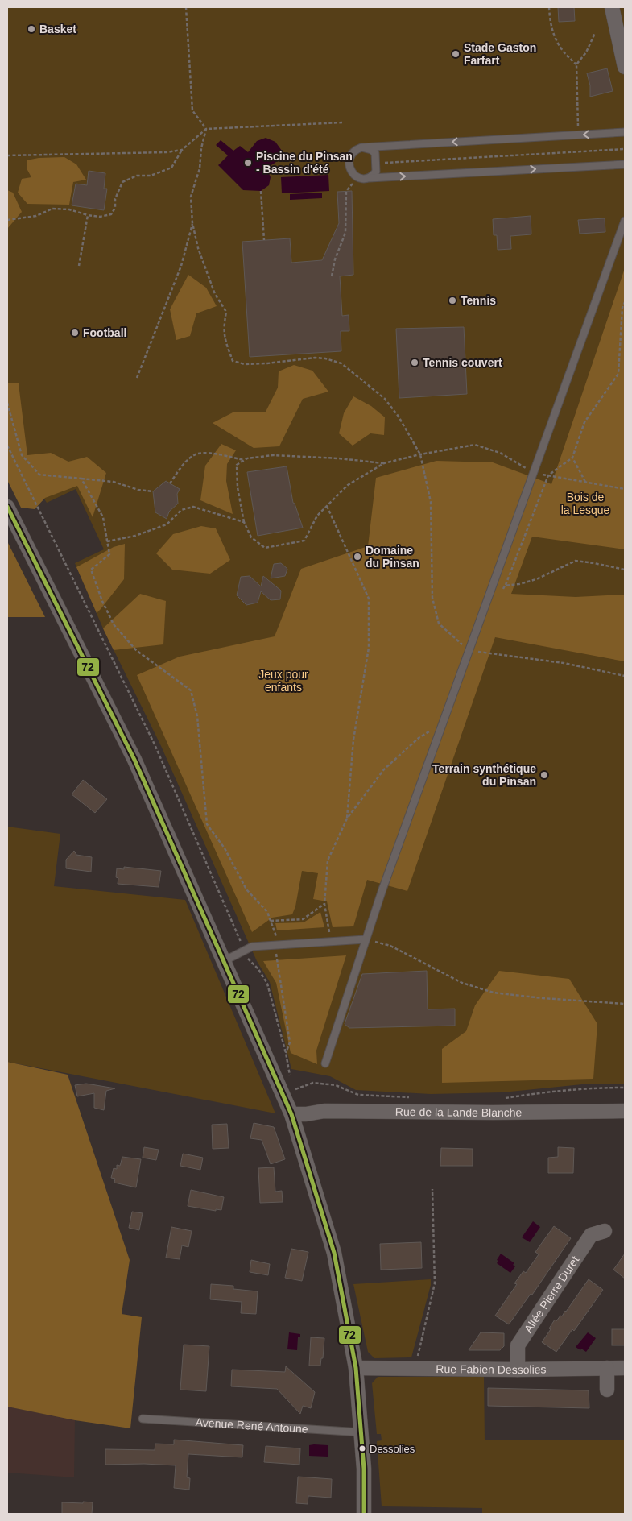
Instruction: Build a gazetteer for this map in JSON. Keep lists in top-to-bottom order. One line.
{"streets":{"street":["Rue de la Lande Blanche","Allée Pierre Duret","Rue Fabien Dessolies"],"lane":["Avenue René Antoune"]},"crossings":[["Allée Pierre Duret","Rue Fabien Dessolies"]],"parks":["Bois de la Lesque","Jeux pour enfants"],"places":["Basket","Stade Gaston Farfart","Piscine du Pinsan - Bassin d'été","Tennis","Football","Tennis couvert","Domaine du Pinsan","Terrain synthétique du Pinsan","Dessolies"],"lines":["transit line 72"]}
